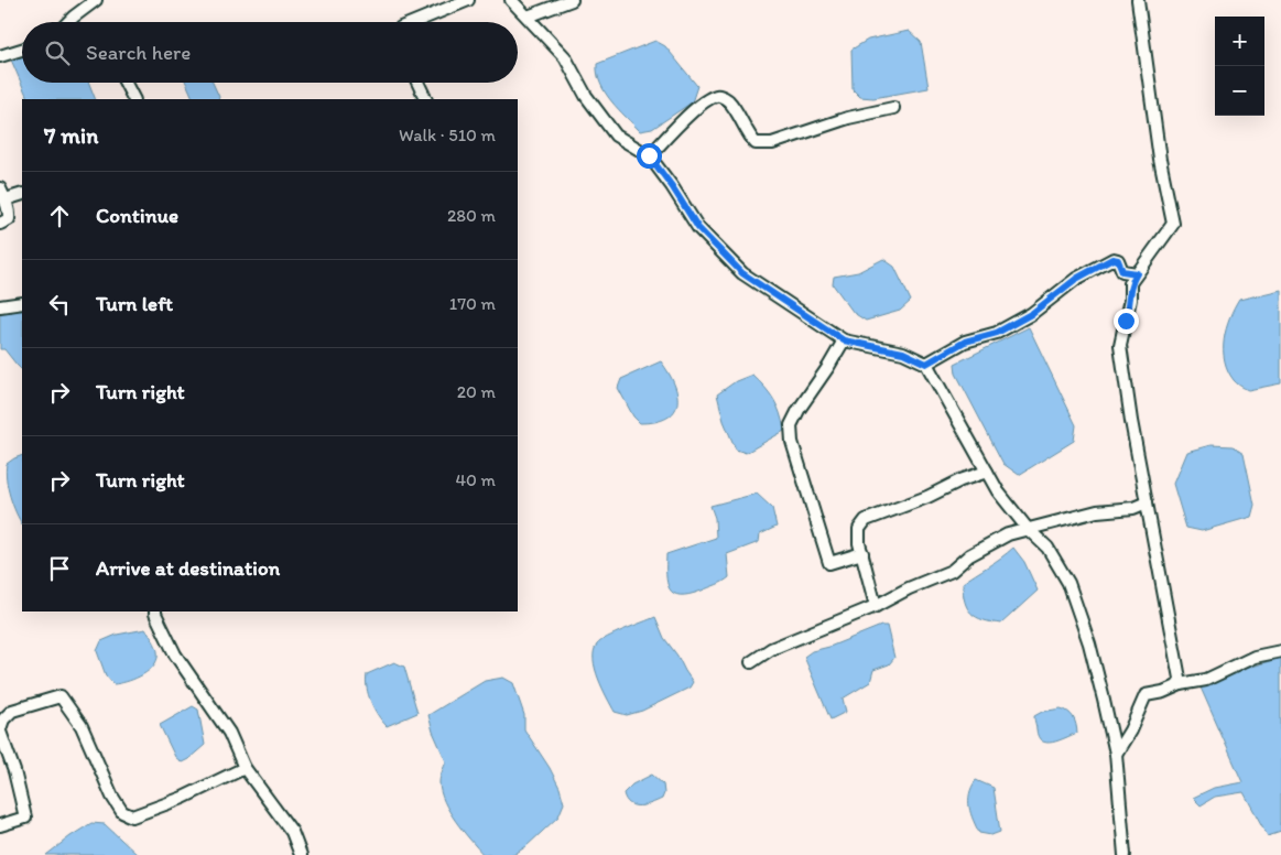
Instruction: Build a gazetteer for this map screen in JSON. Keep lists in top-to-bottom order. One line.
{"page":{"map_buttons":["+","−"],"search":"Search here","heading":["7 min","Walk · 510 m"],"list":[["Continue","280 m"],["Turn left","170 m"],["Turn right","20 m"],["Turn right","40 m"],"Arrive at destination"]}}
